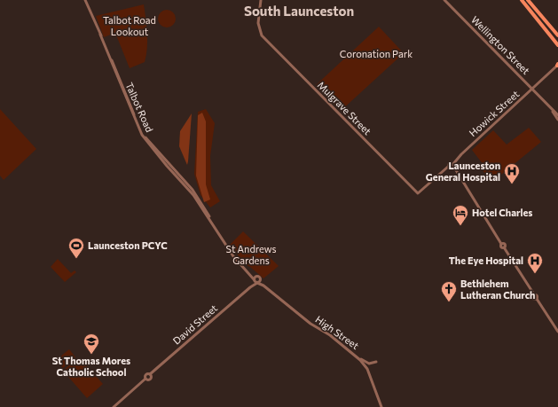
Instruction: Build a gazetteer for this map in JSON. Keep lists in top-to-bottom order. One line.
{"streets":{"street":["Wellington Street","Talbot Road","Mulgrave Street","Howick Street","David Street","High Street"]},"crossings":[["Wellington Street","Howick Street"],["Mulgrave Street","Howick Street"],["David Street","High Street"]],"districts":["South Launceston"],"parks":["Talbot Road Lookout","Coronation Park","St Andrews Gardens"],"places":{"hospital":["Launceston General Hospital","The Eye Hospital"],"hotel":["Hotel Charles"],"sports":["Launceston PCYC"],"church":["Bethlehem Lutheran Church"],"school or university":["St Thomas Mores Catholic School"]}}
